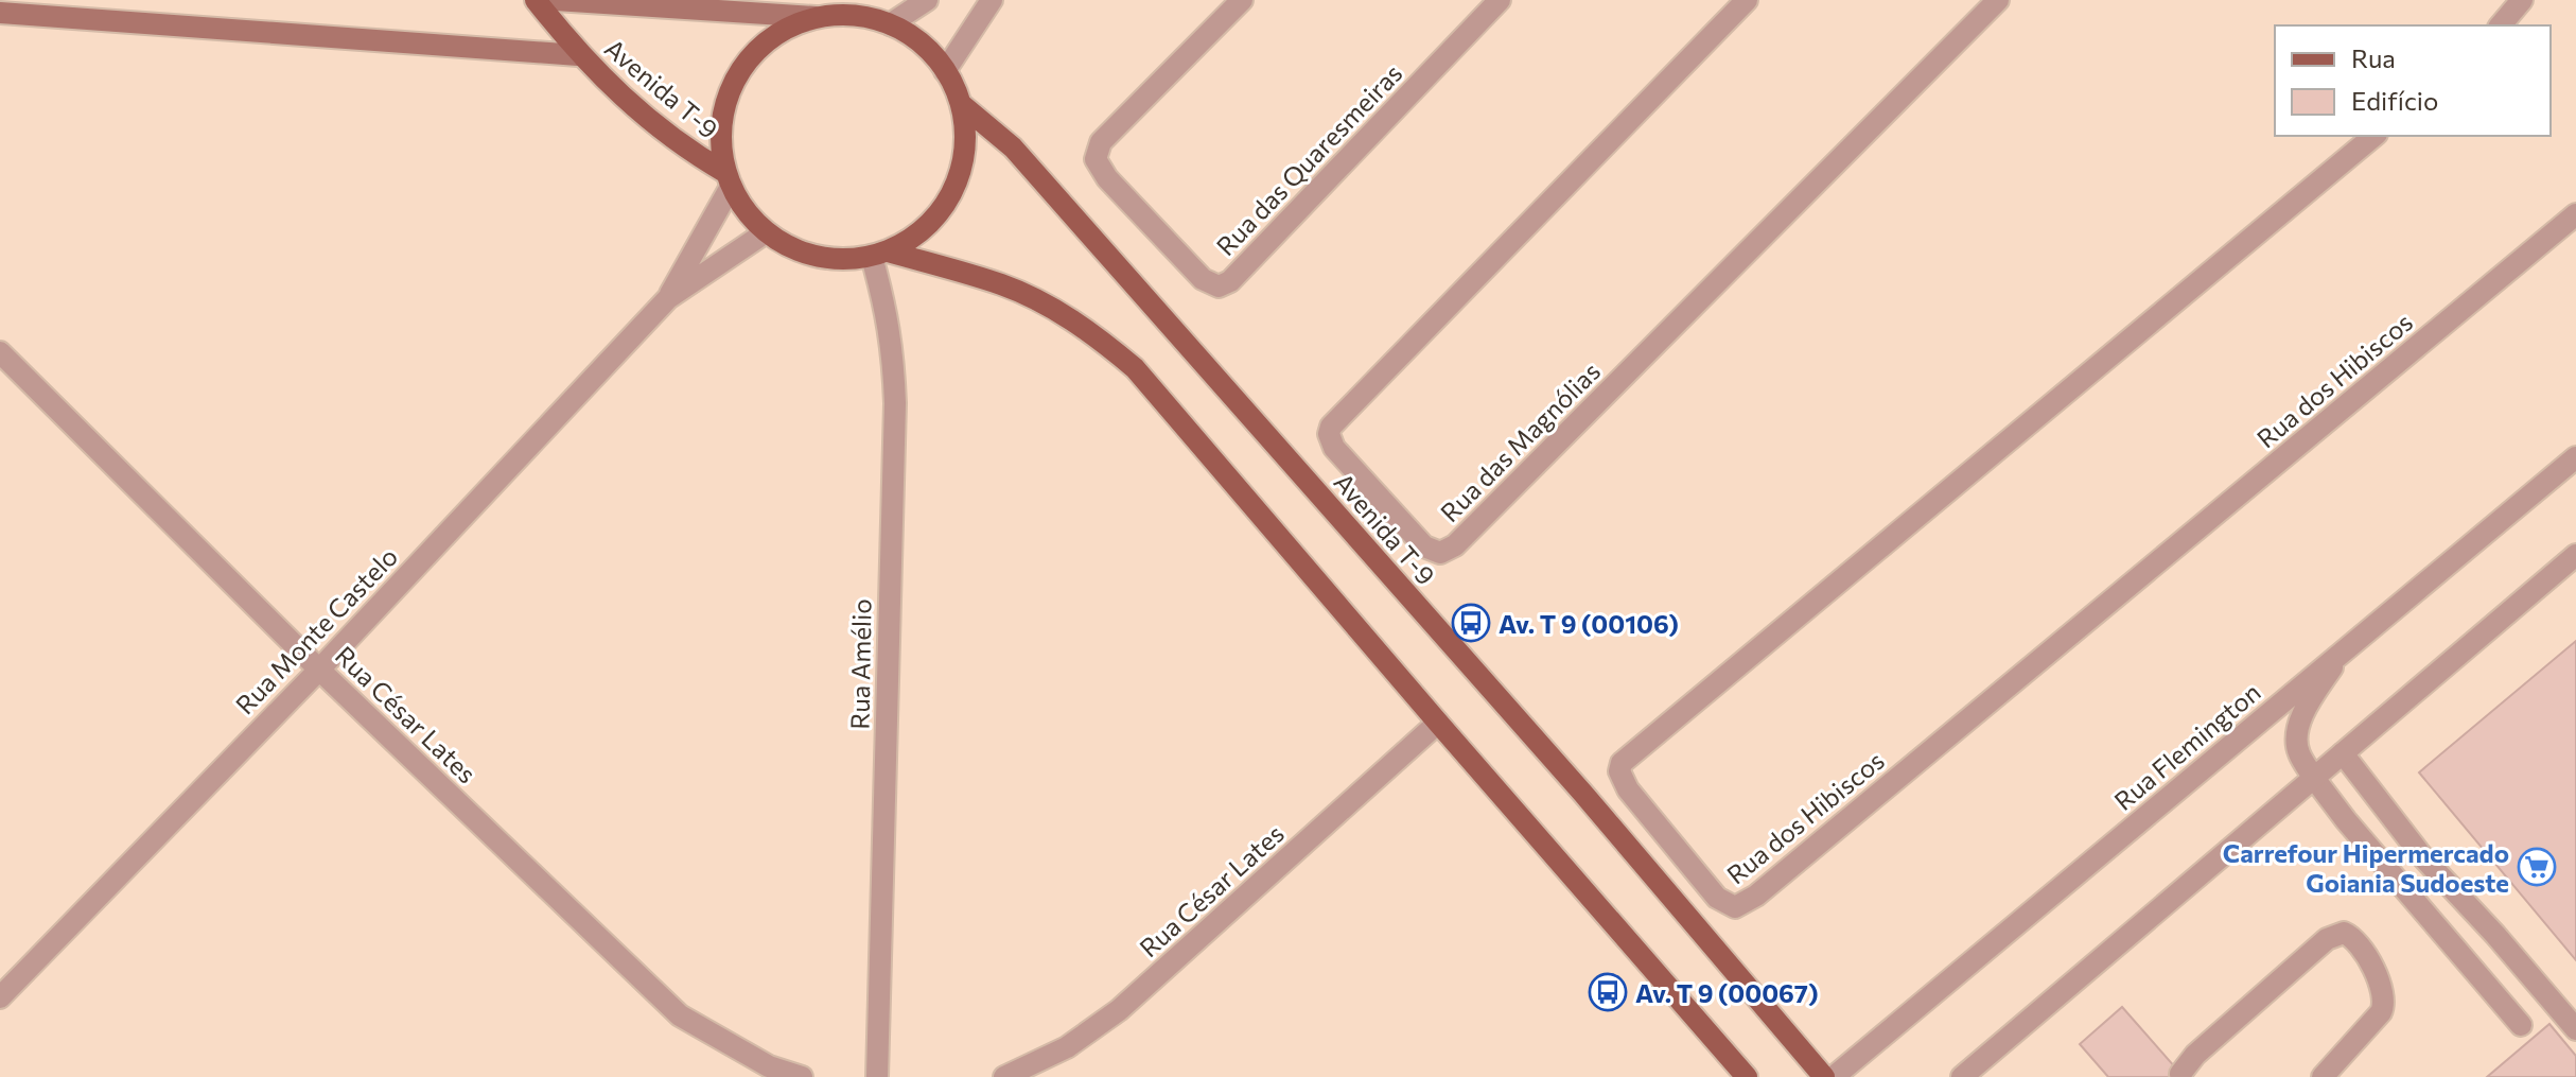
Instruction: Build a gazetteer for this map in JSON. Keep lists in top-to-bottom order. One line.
{"streets":{"main road":["Avenida T-9"],"street":["Rua das Quaresmeiras","Rua dos Hibiscos","Rua das Magnólias","Rua Monte Castelo","Rua Amélio","Rua César Lates","Rua Flemington"]},"crossings":[["Avenida T-9","Rua Monte Castelo"],["Avenida T-9","Rua Amélio"],["Rua Monte Castelo","Rua Amélio"],["Rua Monte Castelo","Rua César Lates"]],"places":{"bus stop":["Av. T 9 (00106)","Av. T 9 (00067)"],"supermarket":["Carrefour Hipermercado Goiania Sudoeste"]},"legend":["Rua","Edifício"]}
